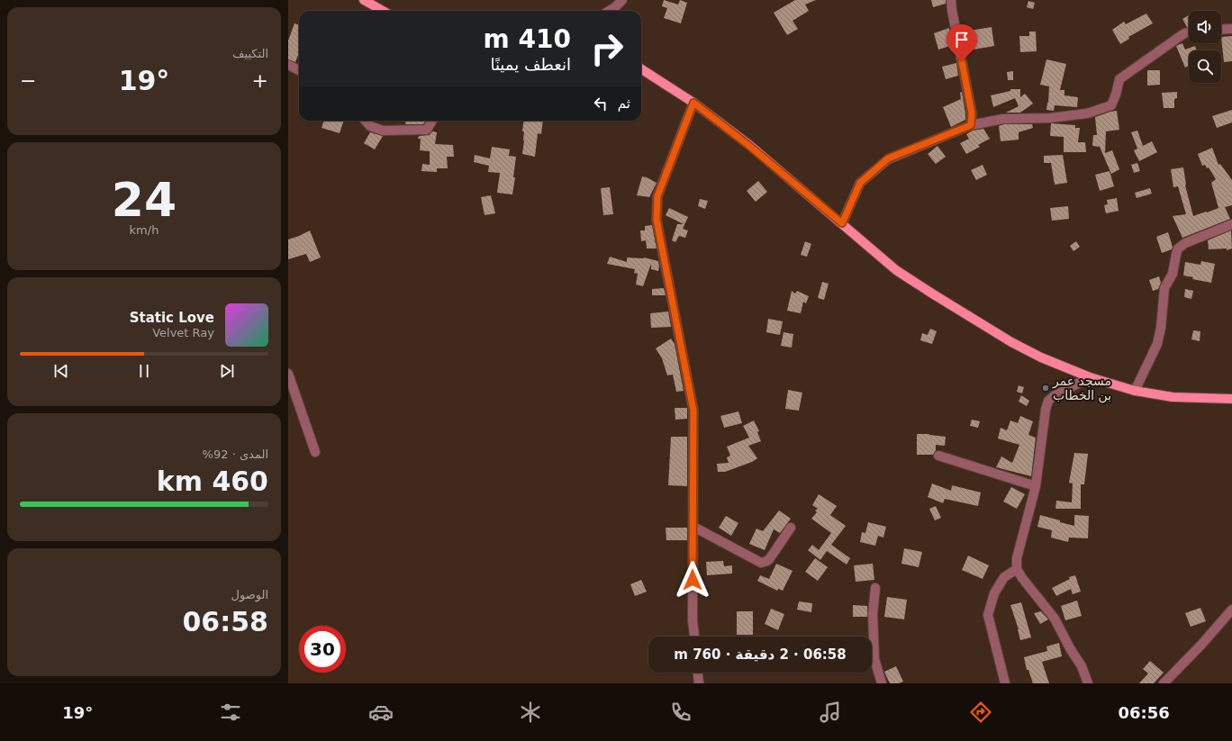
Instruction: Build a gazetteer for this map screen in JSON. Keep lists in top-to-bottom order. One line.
{"places":["مسجد عمر بن الخطاب"],"page":{"tile":["التكييف",["24","km/h"],["المدى · 92%","460 km"],["الوصول","06:58"]],"turn":["410 m","انعطف يمينًا"],"heat":["−","19°","+"],"then":"ثم","song":["Static Love","Velvet Ray"],"limit":"30","trip":"06:58 · 2 دقيقة · 760 m","tabs":["06:56","19°"]}}
